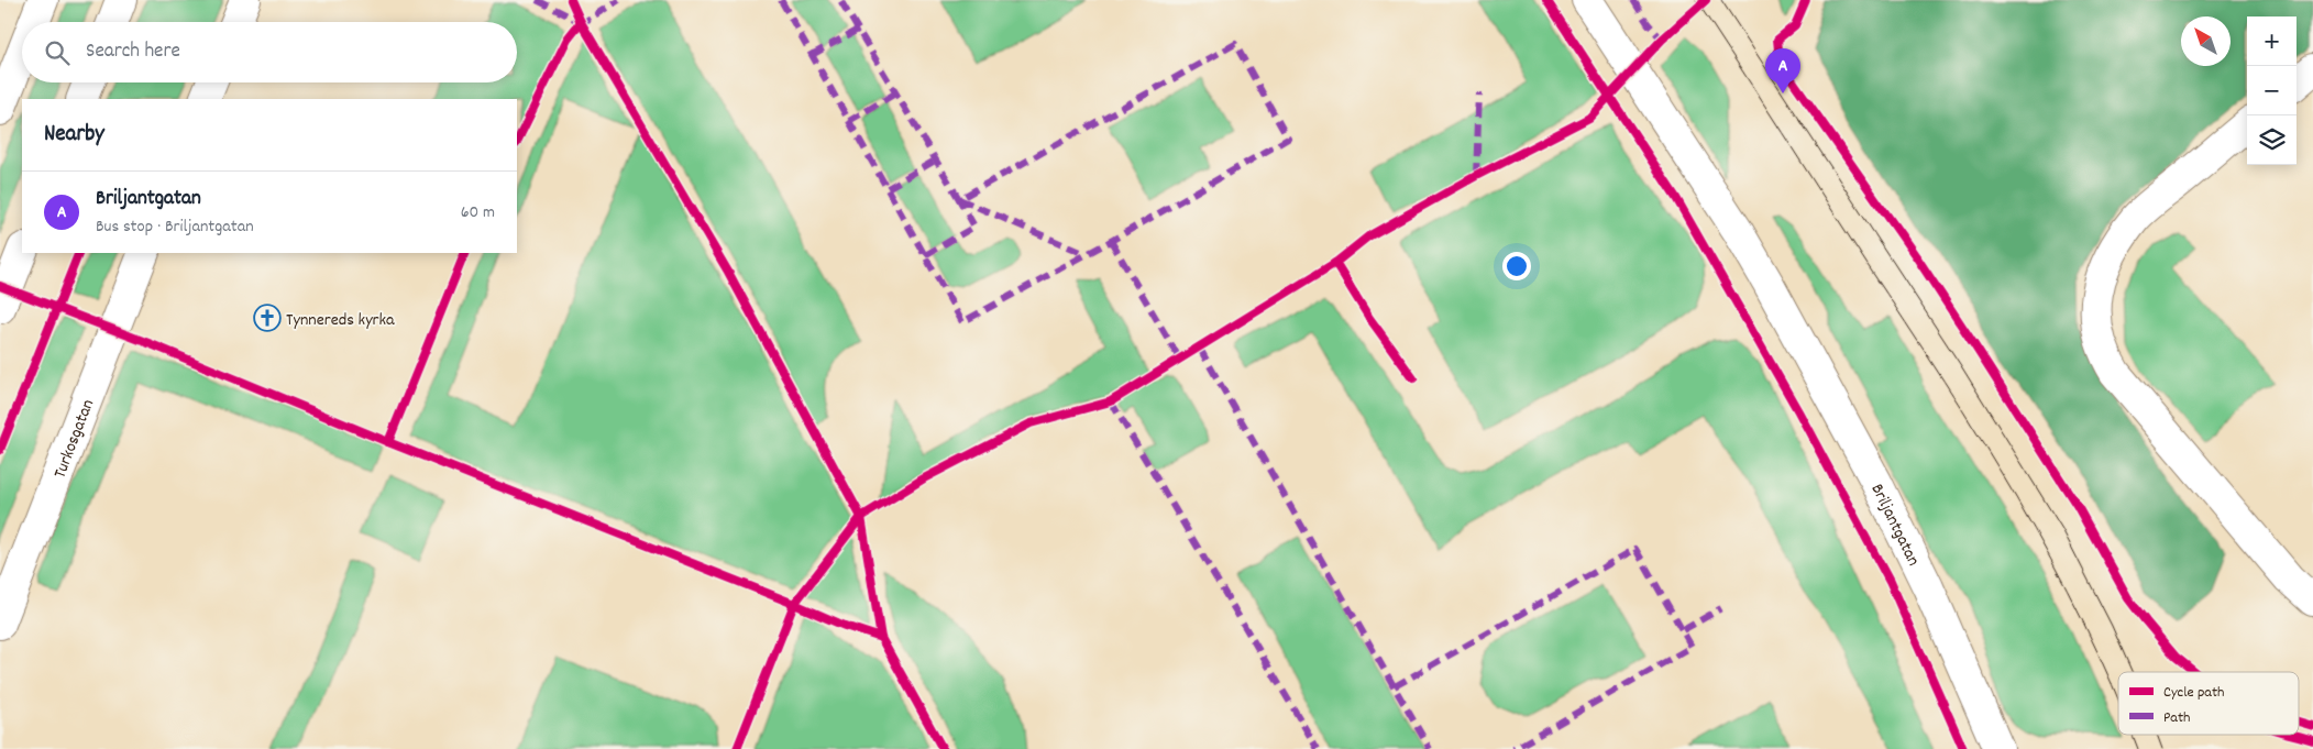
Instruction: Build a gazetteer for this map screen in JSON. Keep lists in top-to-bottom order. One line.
{"streets":{"street":["Turkosgatan","Briljantgatan"]},"places":{"church":["Tynnereds kyrka"]},"legend":["Cycle path","Path"],"north":"top left","page":{"map_buttons":["+","−"],"search":"Search here","pins":"A","heading":"Nearby","list":[{"mark":"A","name":"Briljantgatan","note":"Bus stop · Briljantgatan","value":"60 m"}]}}
